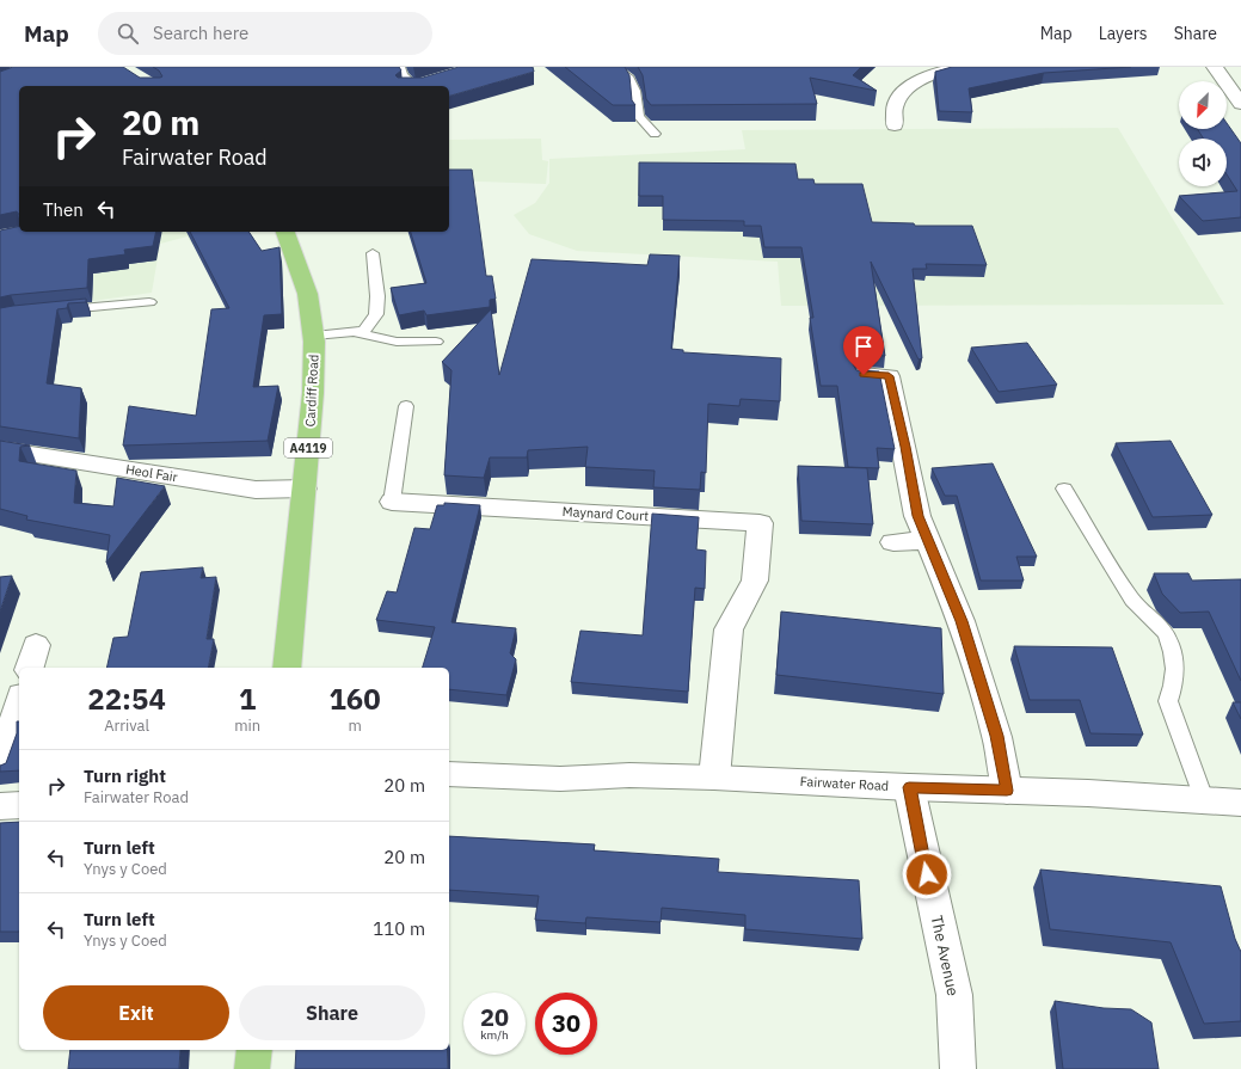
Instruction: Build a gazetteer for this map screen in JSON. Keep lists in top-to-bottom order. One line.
{"streets":{"main road":["Cardiff Road","A4119"],"street":["Heol Fair","Maynard Court","Fairwater Road","The Avenue"]},"crossings":[["Cardiff Road","Heol Fair"],["Maynard Court","Fairwater Road"],["Fairwater Road","The Avenue"]],"north":"bottom left","page":{"header":"Map","search":"Search here","nav":["Map","Layers","Share"],"turn":["20 m","Fairwater Road"],"then":"Then","eta":["22:54","Arrival","1","min","160","m"],"list":[{"name":"Turn right","note":"Fairwater Road","value":"20 m"},{"name":"Turn left","note":"Ynys y Coed","value":"20 m"},{"name":"Turn left","note":"Ynys y Coed","value":"110 m"}],"buttons":["Exit","Share"],"speed":"20 km/h","limit":"30"}}
